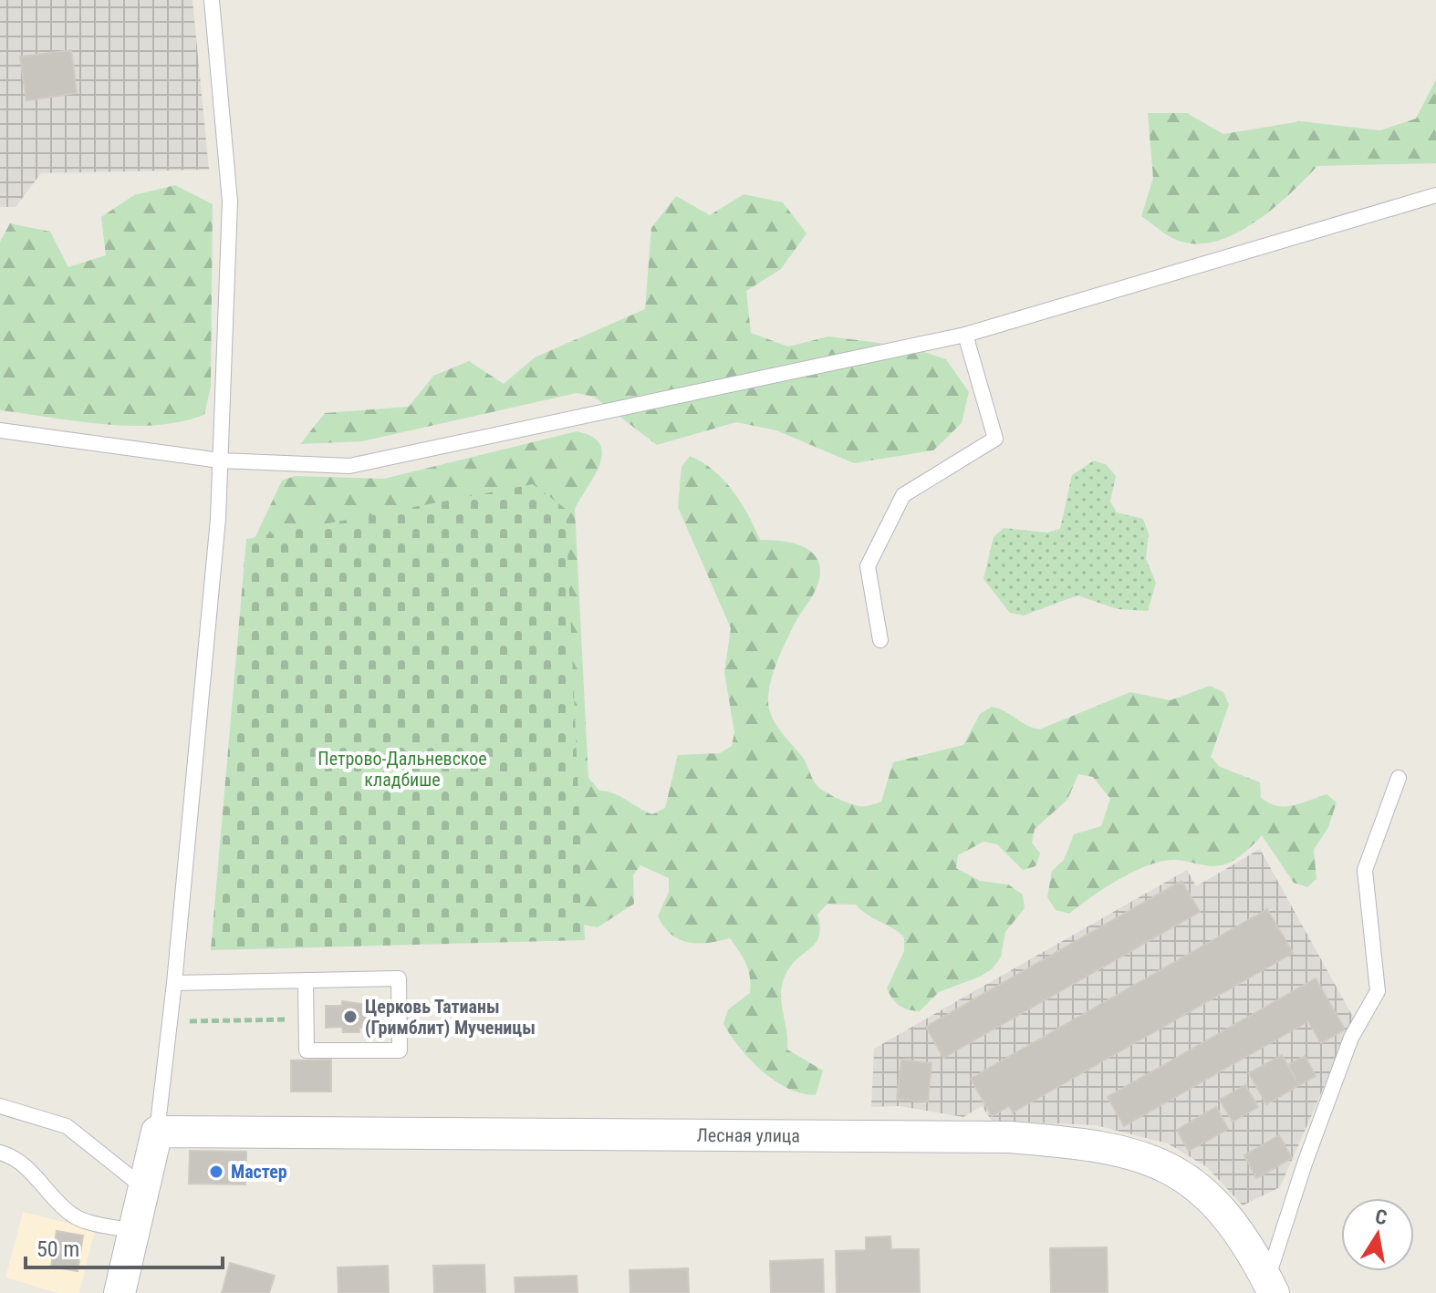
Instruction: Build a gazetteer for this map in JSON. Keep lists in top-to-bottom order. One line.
{"streets":{"street":["Лесная улица"]},"parks":["Петрово-Дальневское кладбише"],"places":["Церковь Татианы (Гримблит) Мученицы","Мастер"],"scale_bar":"50 m","north":"top"}
